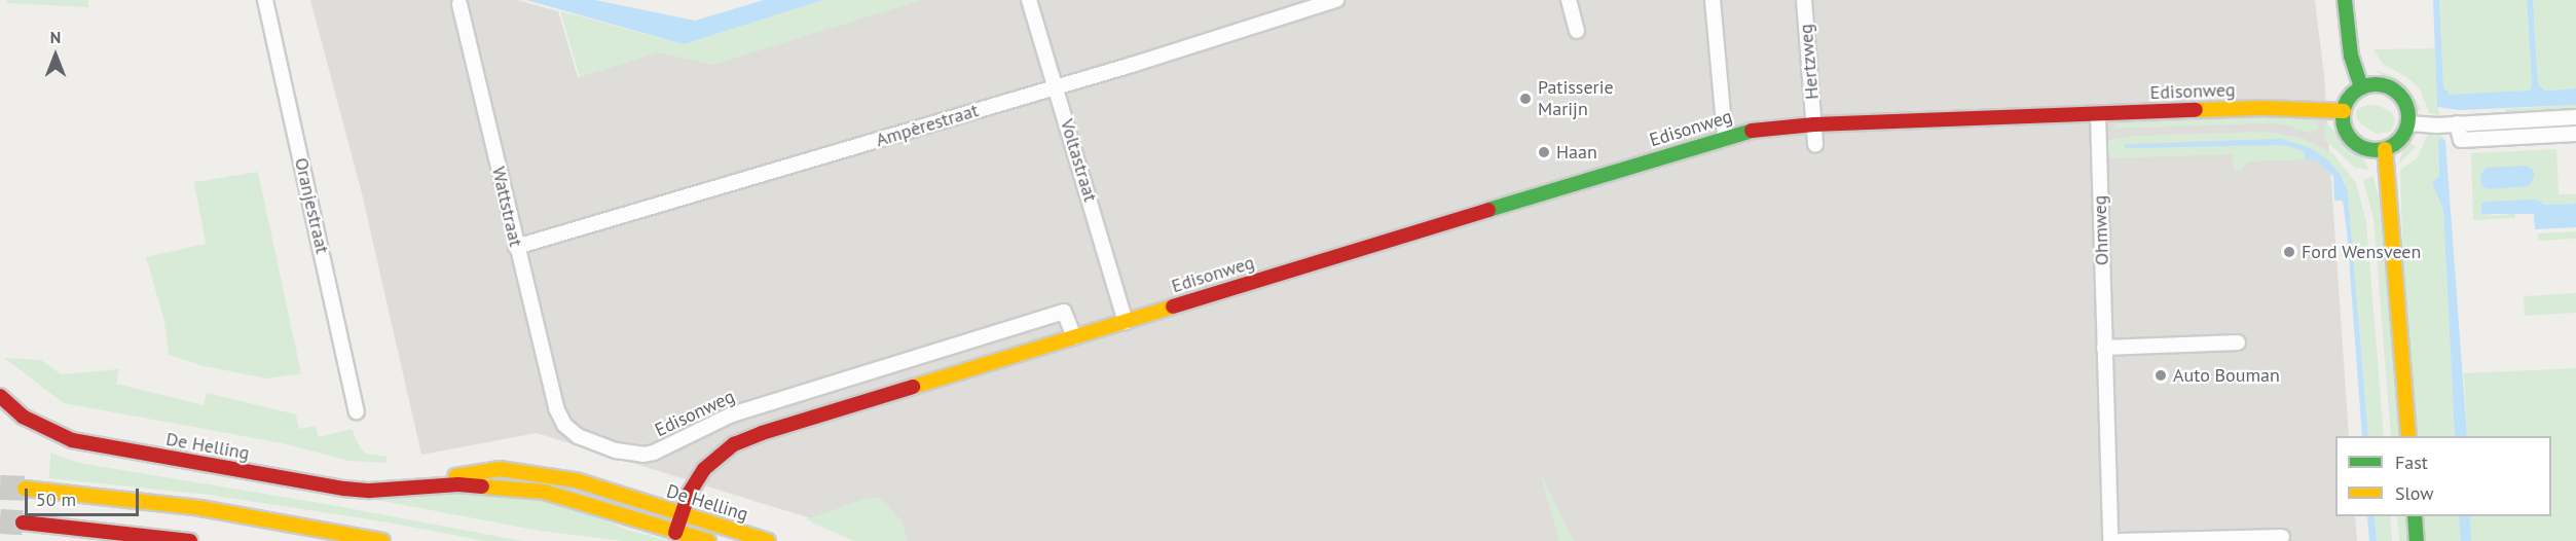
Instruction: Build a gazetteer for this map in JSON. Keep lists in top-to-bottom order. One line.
{"streets":{"main road":["Edisonweg","De Helling"],"street":["Hertzweg","Ampèrestraat","Voltastraat","Oranjestraat","Wattstraat","Ohmweg"]},"crossings":[["Hertzweg","Edisonweg"],["Edisonweg","Voltastraat"],["Edisonweg","Wattstraat"],["Edisonweg","Ohmweg"],["Edisonweg","De Helling"],["Ampèrestraat","Voltastraat"],["Ampèrestraat","Wattstraat"]],"places":["Patisserie Marijn","Haan","Ford Wensveen","Auto Bouman"],"legend":["Fast","Slow"],"scale_bar":"50 m","north":"top"}
